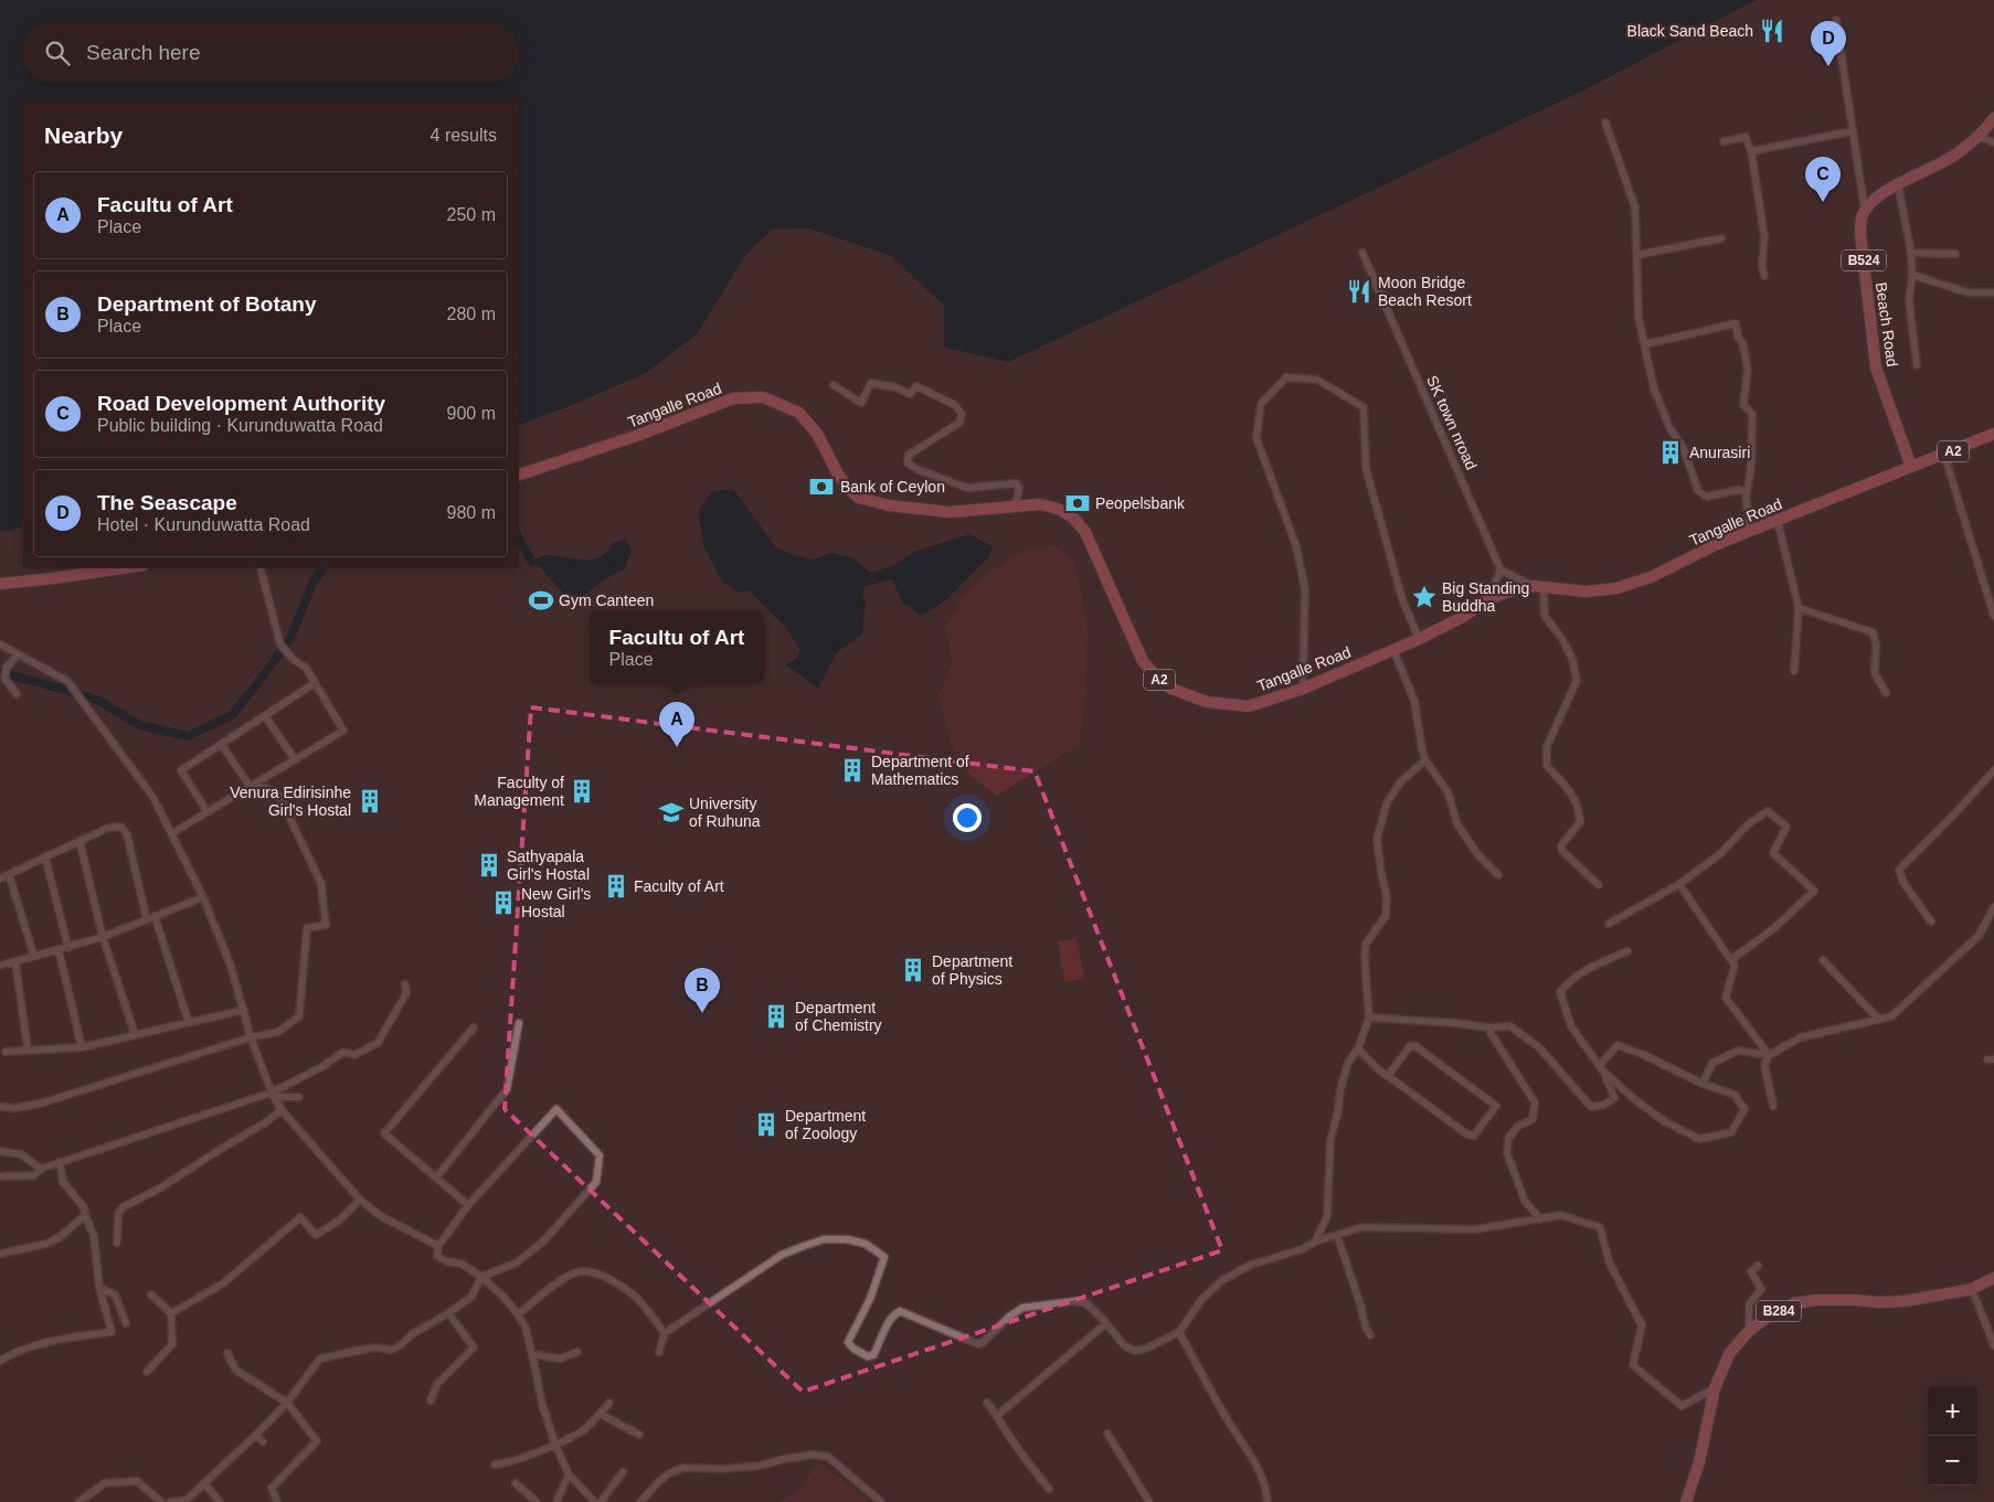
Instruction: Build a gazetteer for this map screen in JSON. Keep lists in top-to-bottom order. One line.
{"streets":{"highway":["Tangalle Road","A2"],"main road":["B524","Beach Road","B284"],"street":["SK town nroad"]},"crossings":[["Beach Road","Tangalle Road"]],"places":{"restaurant":["Black Sand Beach","Moon Bridge Beach Resort"],"building":["Anurasiri","Department of Mathematics","Faculty of Management","Venura Edirisinhe Girl's Hostal","Sathyapala Girl's Hostal","Faculty of Art","New Girl's Hostal","Department of Physics","Department of Chemistry","Department of Zoology"],"bank":["Bank of Ceylon","Peopelsbank"],"place":["Big Standing Buddha"],"sports":["Gym Canteen"],"school or university":["University of Ruhuna"]},"page":{"pins":["D","C","A","B"],"search":"Search here","heading":["Nearby","4 results"],"list":[{"mark":"A","name":"Facultu of Art","note":"Place","value":"250 m"},{"mark":"B","name":"Department of Botany","note":"Place","value":"280 m"},{"mark":"C","name":"Road Development Authority","note":"Public building · Kurunduwatta Road","value":"900 m"},{"mark":"D","name":"The Seascape","note":"Hotel · Kurunduwatta Road","value":"980 m"}],"popup":["Facultu of Art","Place"],"map_buttons":["+","−"]}}
